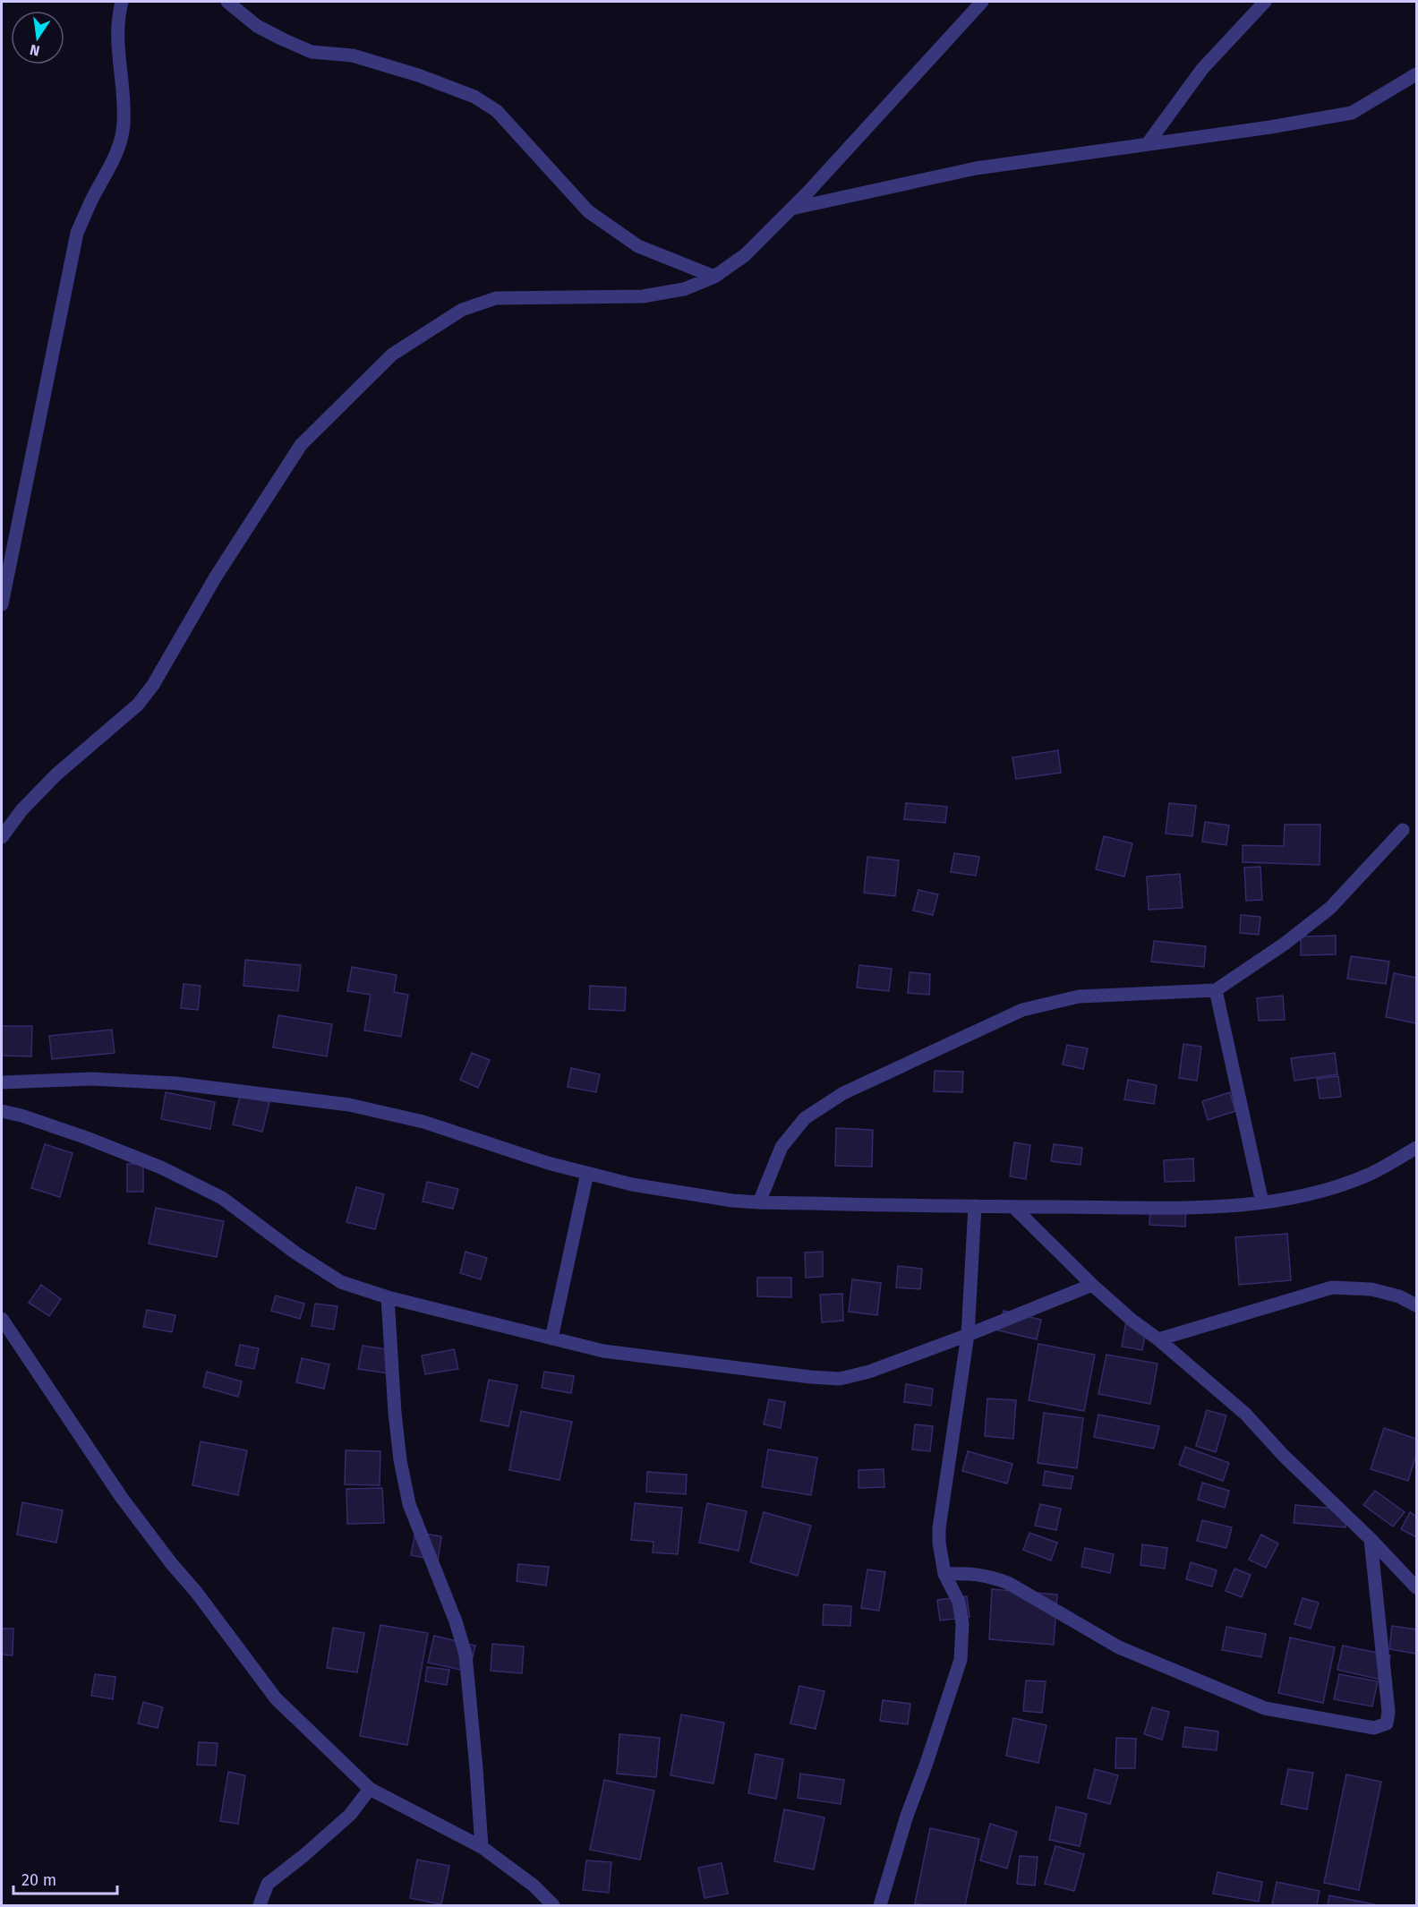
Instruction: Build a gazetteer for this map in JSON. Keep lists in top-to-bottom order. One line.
{"scale_bar":"20 m","north":"bottom"}
